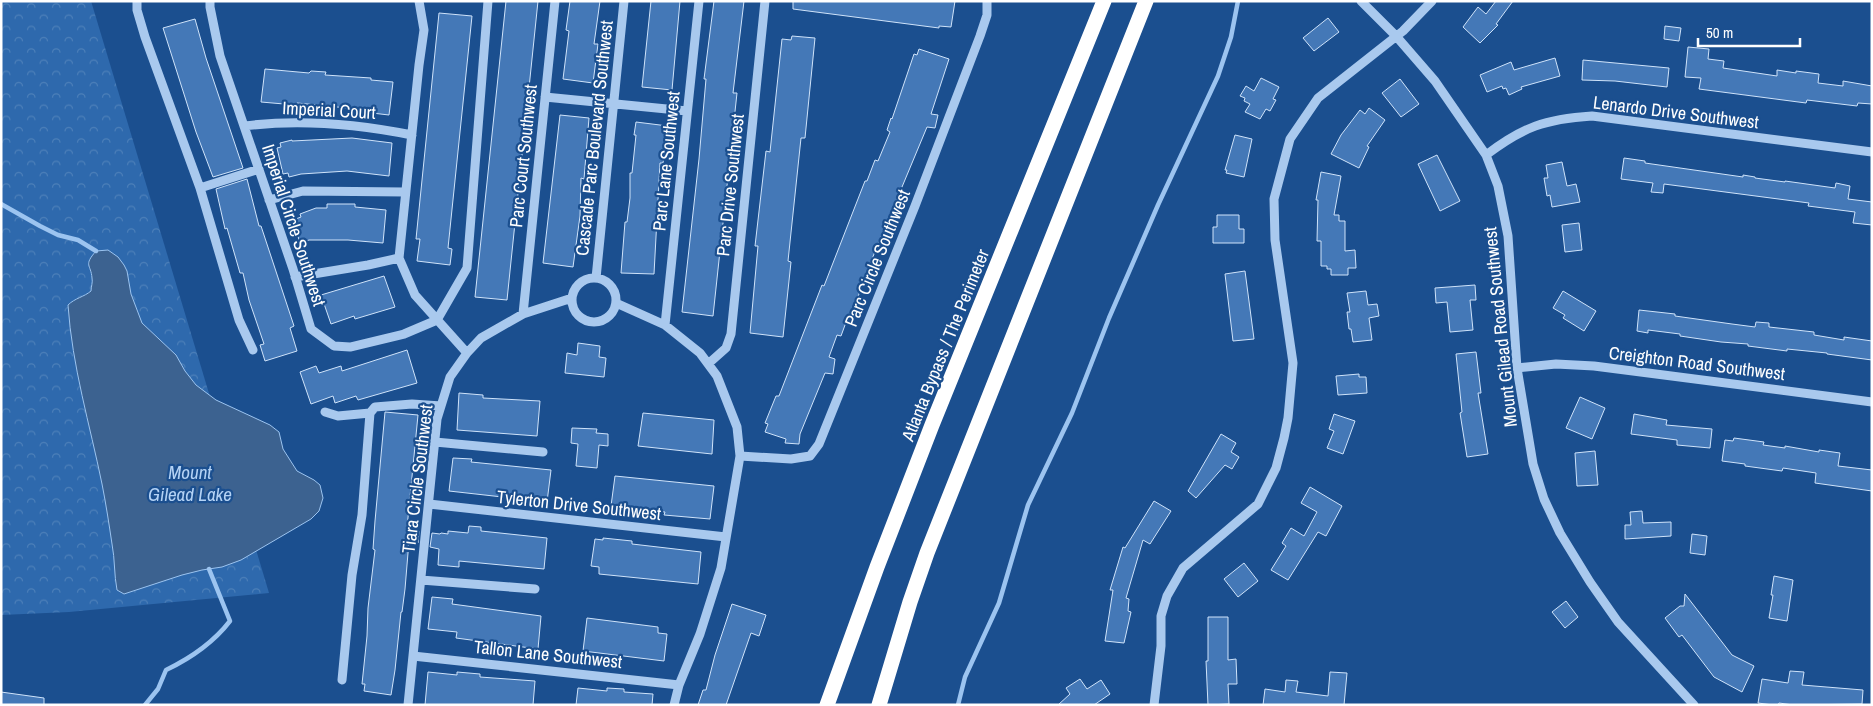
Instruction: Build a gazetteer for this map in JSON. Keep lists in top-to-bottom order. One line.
{"streets":{"highway":["Atlanta Bypass / The Perimeter"],"street":["Imperial Court","Lenardo Drive Southwest","Cascade Parc Boulevard Southwest","Parc Court Southwest","Parc Lane Southwest","Parc Drive Southwest","Imperial Circle Southwest","Parc Circle Southwest","Mount Gilead Road Southwest","Creighton Road Southwest","Tiara Circle Southwest","Tylerton Drive Southwest","Tallon Lane Southwest"]},"crossings":[["Imperial Court","Imperial Circle Southwest"],["Lenardo Drive Southwest","Mount Gilead Road Southwest"],["Cascade Parc Boulevard Southwest","Tiara Circle Southwest"],["Parc Court Southwest","Tiara Circle Southwest"],["Mount Gilead Road Southwest","Creighton Road Southwest"],["Tiara Circle Southwest","Tylerton Drive Southwest"],["Tiara Circle Southwest","Tallon Lane Southwest"]],"water":["Mount Gilead Lake"],"scale_bar":"50 m"}
